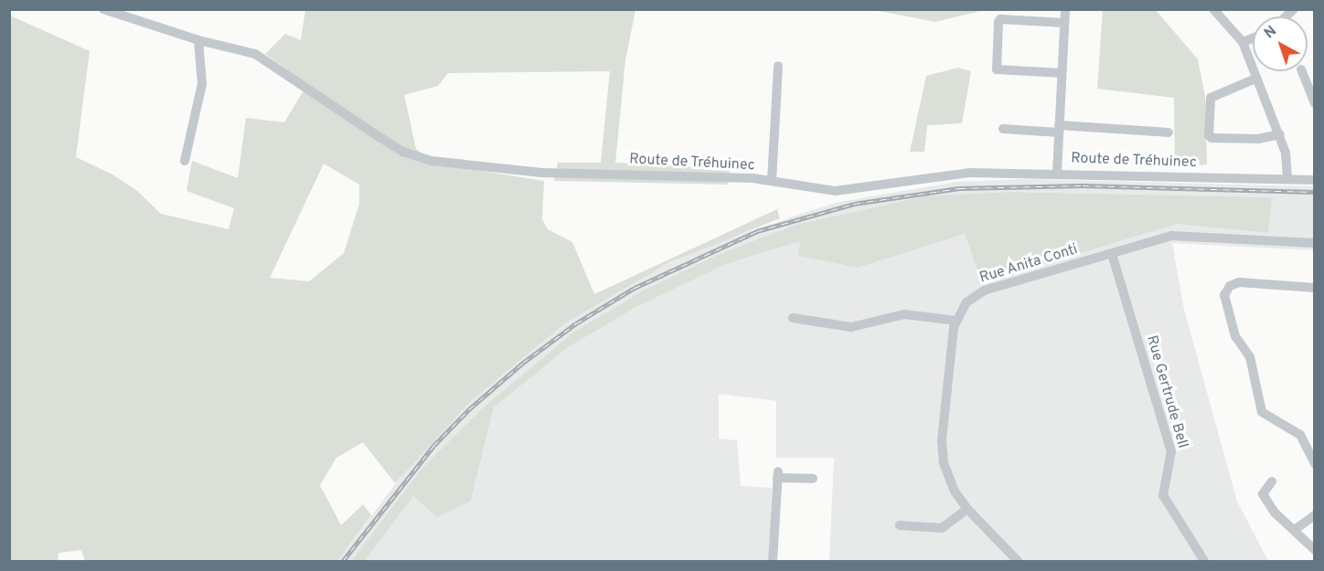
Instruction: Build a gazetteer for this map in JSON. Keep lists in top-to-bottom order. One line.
{"streets":{"street":["Route de Tréhuinec","Rue Anita Conti","Rue Gertrude Bell"]},"crossings":[["Rue Anita Conti","Rue Gertrude Bell"]],"north":"top left"}
